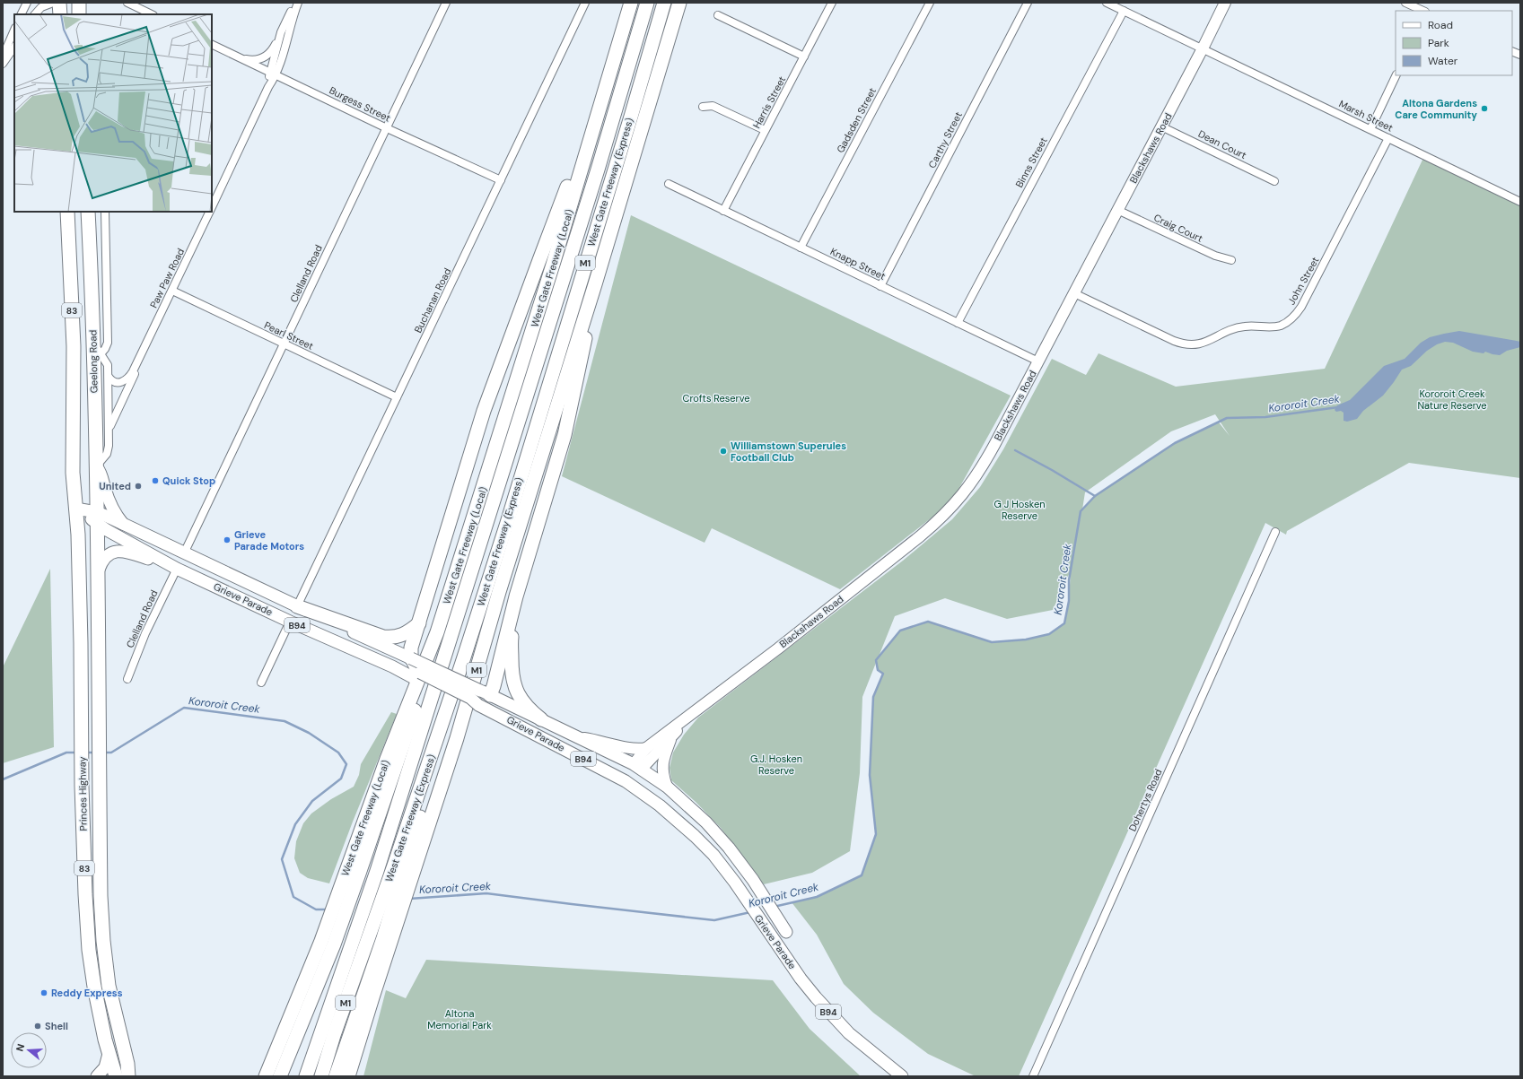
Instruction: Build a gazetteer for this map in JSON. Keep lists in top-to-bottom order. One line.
{"streets":{"highway":["West Gate Freeway (Express)","M1","West Gate Freeway (Local)","83","Geelong Road","Princes Highway"],"main road":["Blackshaws Road","Grieve Parade","B94"],"street":["Harris Street","Burgess Street","Marsh Street","Gadsden Street","Carthy Street","Dean Court","Binns Street","Craig Court","Knapp Street","Clelland Road","Paw Paw Road","John Street","Buchanan Road","Pearl Street","Dohertys Road"]},"crossings":[["Harris Street","Knapp Street"],["Burgess Street","Clelland Road"],["Burgess Street","Paw Paw Road"],["Burgess Street","Buchanan Road"],["Marsh Street","Blackshaws Road"],["Marsh Street","Binns Street"],["Marsh Street","John Street"],["Gadsden Street","Knapp Street"],["Carthy Street","Knapp Street"],["Dean Court","Blackshaws Road"],["Blackshaws Road","Craig Court"],["Blackshaws Road","Knapp Street"],["Blackshaws Road","John Street"],["Blackshaws Road","Grieve Parade"],["Binns Street","Knapp Street"],["West Gate Freeway (Express)","M1"],["Clelland Road","Pearl Street"],["Clelland Road","Grieve Parade"],["Paw Paw Road","Pearl Street"],["Buchanan Road","Pearl Street"],["Buchanan Road","Grieve Parade"],["Geelong Road","Grieve Parade"],["Geelong Road","Princes Highway"],["Grieve Parade","Princes Highway"]],"water":["Kororoit Creek"],"parks":["Kororoit Creek Nature Reserve","Crofts Reserve","G J Hosken Reserve","G.J. Hosken Reserve","Altona Memorial Park"],"places":["Altona Gardens Care Community","Williamstown Superules Football Club","Quick Stop","United","Grieve Parade Motors","Reddy Express","Shell"],"legend":["Road","Park","Water"],"north":"left"}
